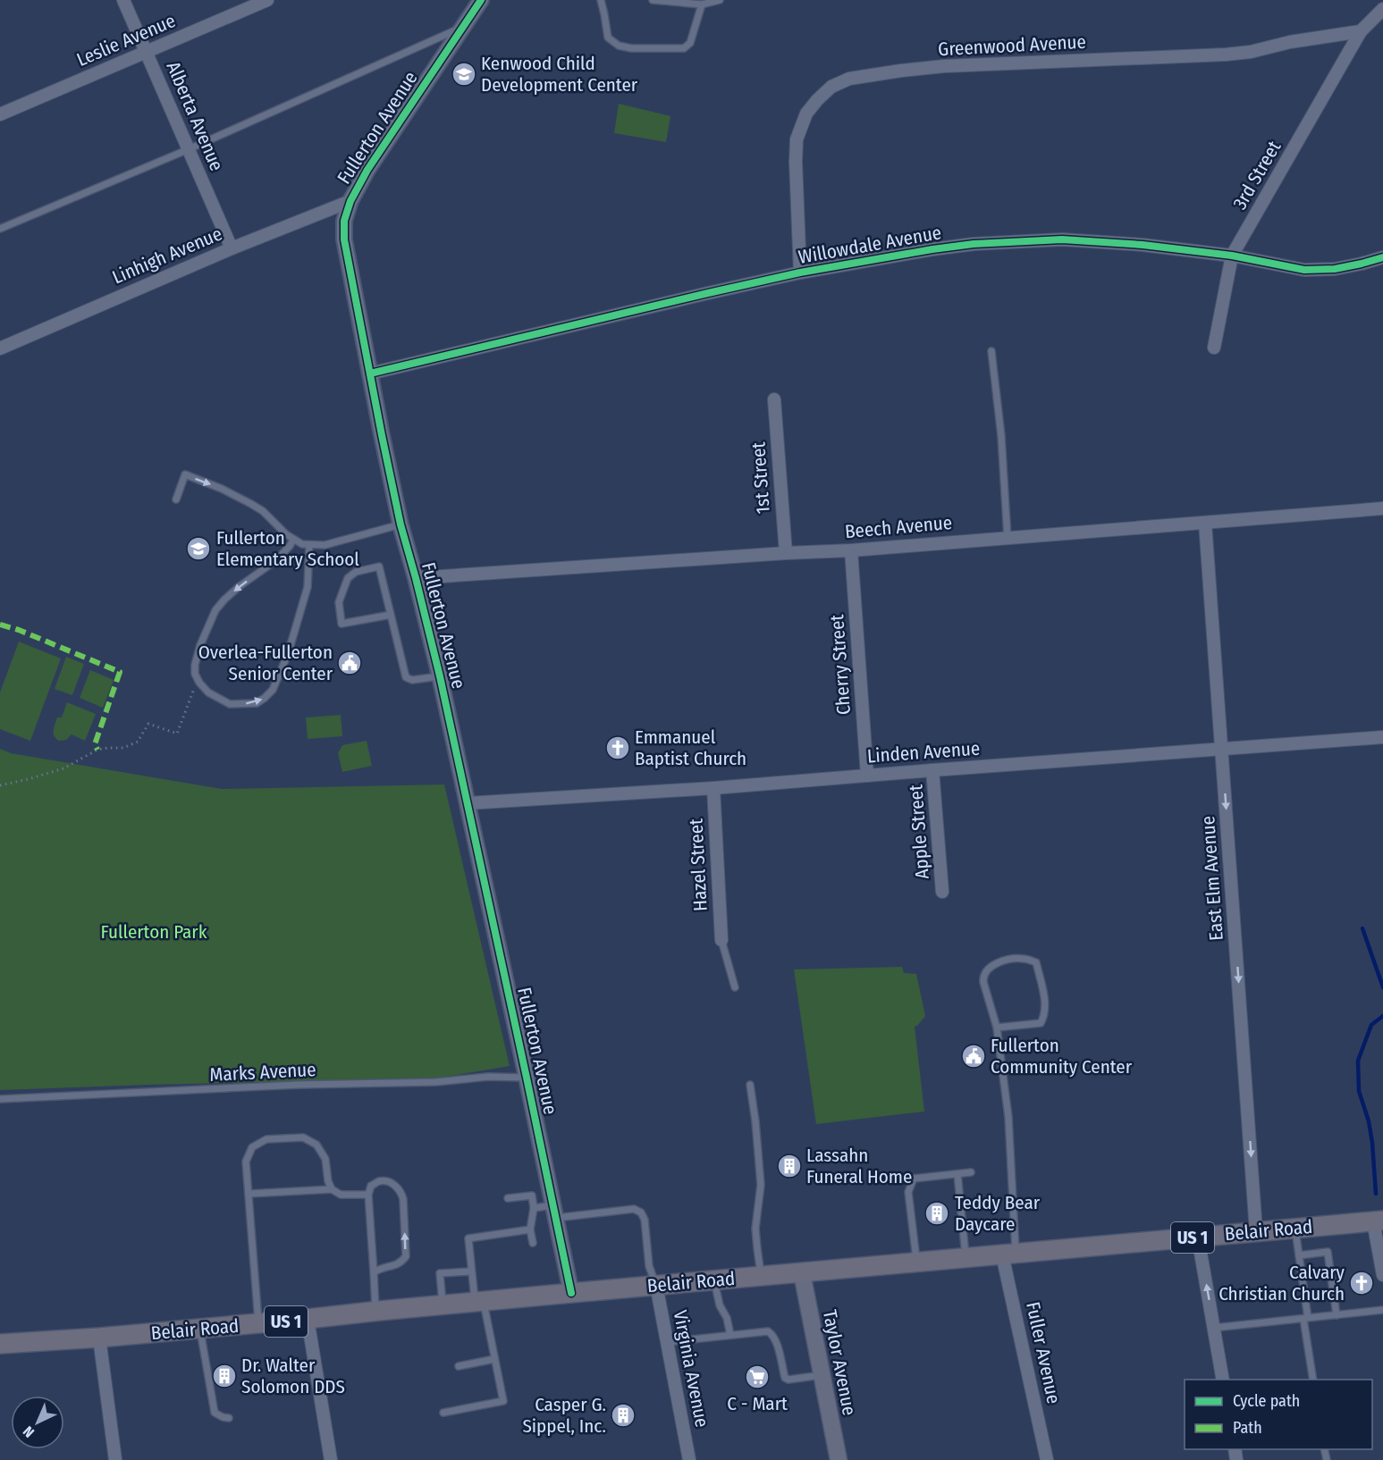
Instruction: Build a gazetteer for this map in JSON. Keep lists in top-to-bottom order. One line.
{"streets":{"main road":["Belair Road","US 1","Taylor Avenue"],"street":["Leslie Avenue","Greenwood Avenue","Alberta Avenue","Fullerton Avenue","3rd Street","Willowdale Avenue","Linhigh Avenue","1st Street","Beech Avenue","Cherry Street","Linden Avenue","Apple Street","Hazel Street","East Elm Avenue","Fuller Avenue","Virginia Avenue"],"lane":["Marks Avenue"]},"crossings":[["Leslie Avenue","Alberta Avenue"],["Greenwood Avenue","3rd Street"],["Greenwood Avenue","Willowdale Avenue"],["Alberta Avenue","Linhigh Avenue"],["Fullerton Avenue","Willowdale Avenue"],["Fullerton Avenue","Linhigh Avenue"],["Fullerton Avenue","Beech Avenue"],["Fullerton Avenue","Linden Avenue"],["Fullerton Avenue","Marks Avenue"],["Fullerton Avenue","Belair Road"],["3rd Street","Willowdale Avenue"],["1st Street","Beech Avenue"],["Beech Avenue","Cherry Street"],["Beech Avenue","East Elm Avenue"],["Cherry Street","Linden Avenue"],["Linden Avenue","Apple Street"],["Linden Avenue","Hazel Street"],["Linden Avenue","East Elm Avenue"],["East Elm Avenue","Belair Road"],["Belair Road","Fuller Avenue"],["Belair Road","Taylor Avenue"],["Belair Road","Virginia Avenue"]],"one_way":["East Elm Avenue"],"parks":["Fullerton Park"],"places":{"school or university":["Kenwood Child Development Center","Fullerton Elementary School"],"public building":["Overlea-Fullerton Senior Center","Fullerton Community Center"],"church":["Emmanuel Baptist Church","Calvary Christian Church"],"building":["Lassahn Funeral Home","Teddy Bear Daycare","Dr. Walter Solomon DDS","Casper G. Sippel, Inc."],"supermarket":["C - Mart"]},"legend":["Cycle path","Path"],"north":"bottom left"}
